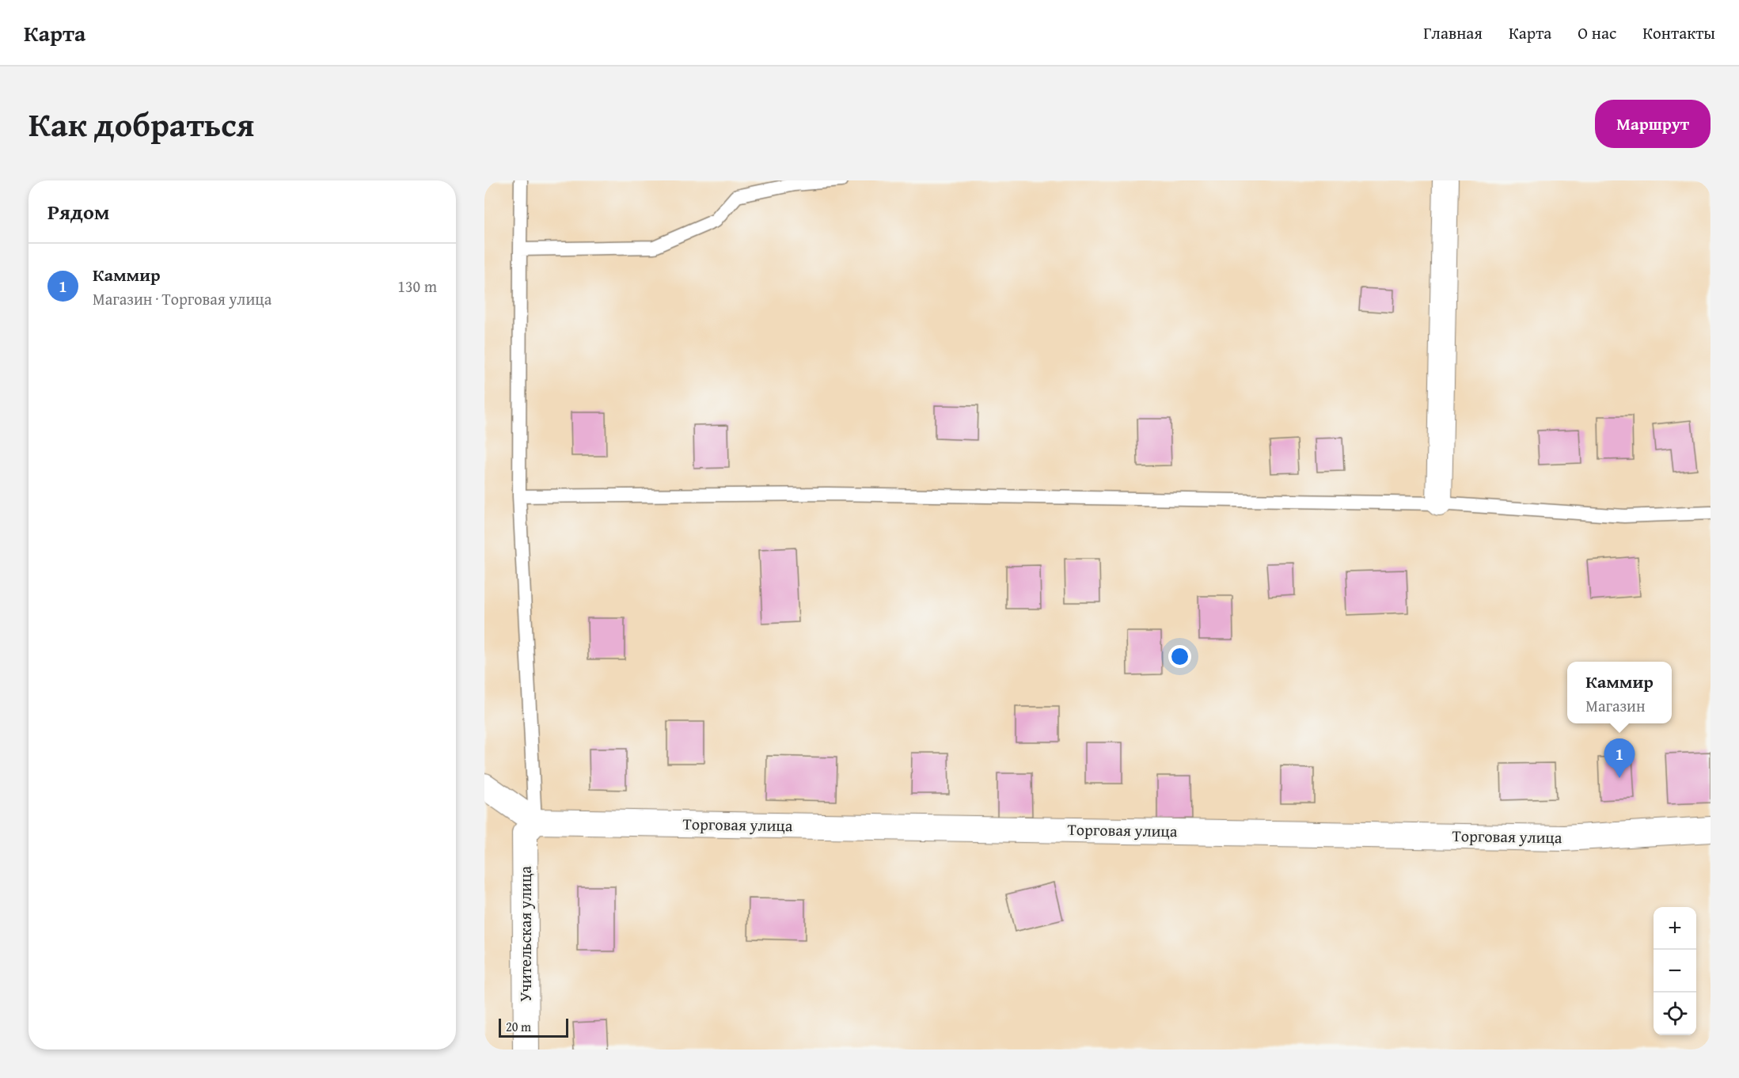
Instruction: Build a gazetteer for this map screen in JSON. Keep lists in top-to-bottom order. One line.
{"streets":{"street":["Торговая улица","Учительская улица"]},"crossings":[["Торговая улица","Учительская улица"]],"scale_bar":"20 m","page":{"header":"Карта","nav":["Главная","Карта","О нас","Контакты"],"title":"Как добраться","buttons":"Маршрут","heading":"Рядом","list":[{"mark":"1","name":"Каммир","note":"Магазин · Торговая улица","value":"130 m"}],"popup":["Каммир","Магазин"],"pins":"1","map_buttons":["+","−"],"scale":"20 m"}}
